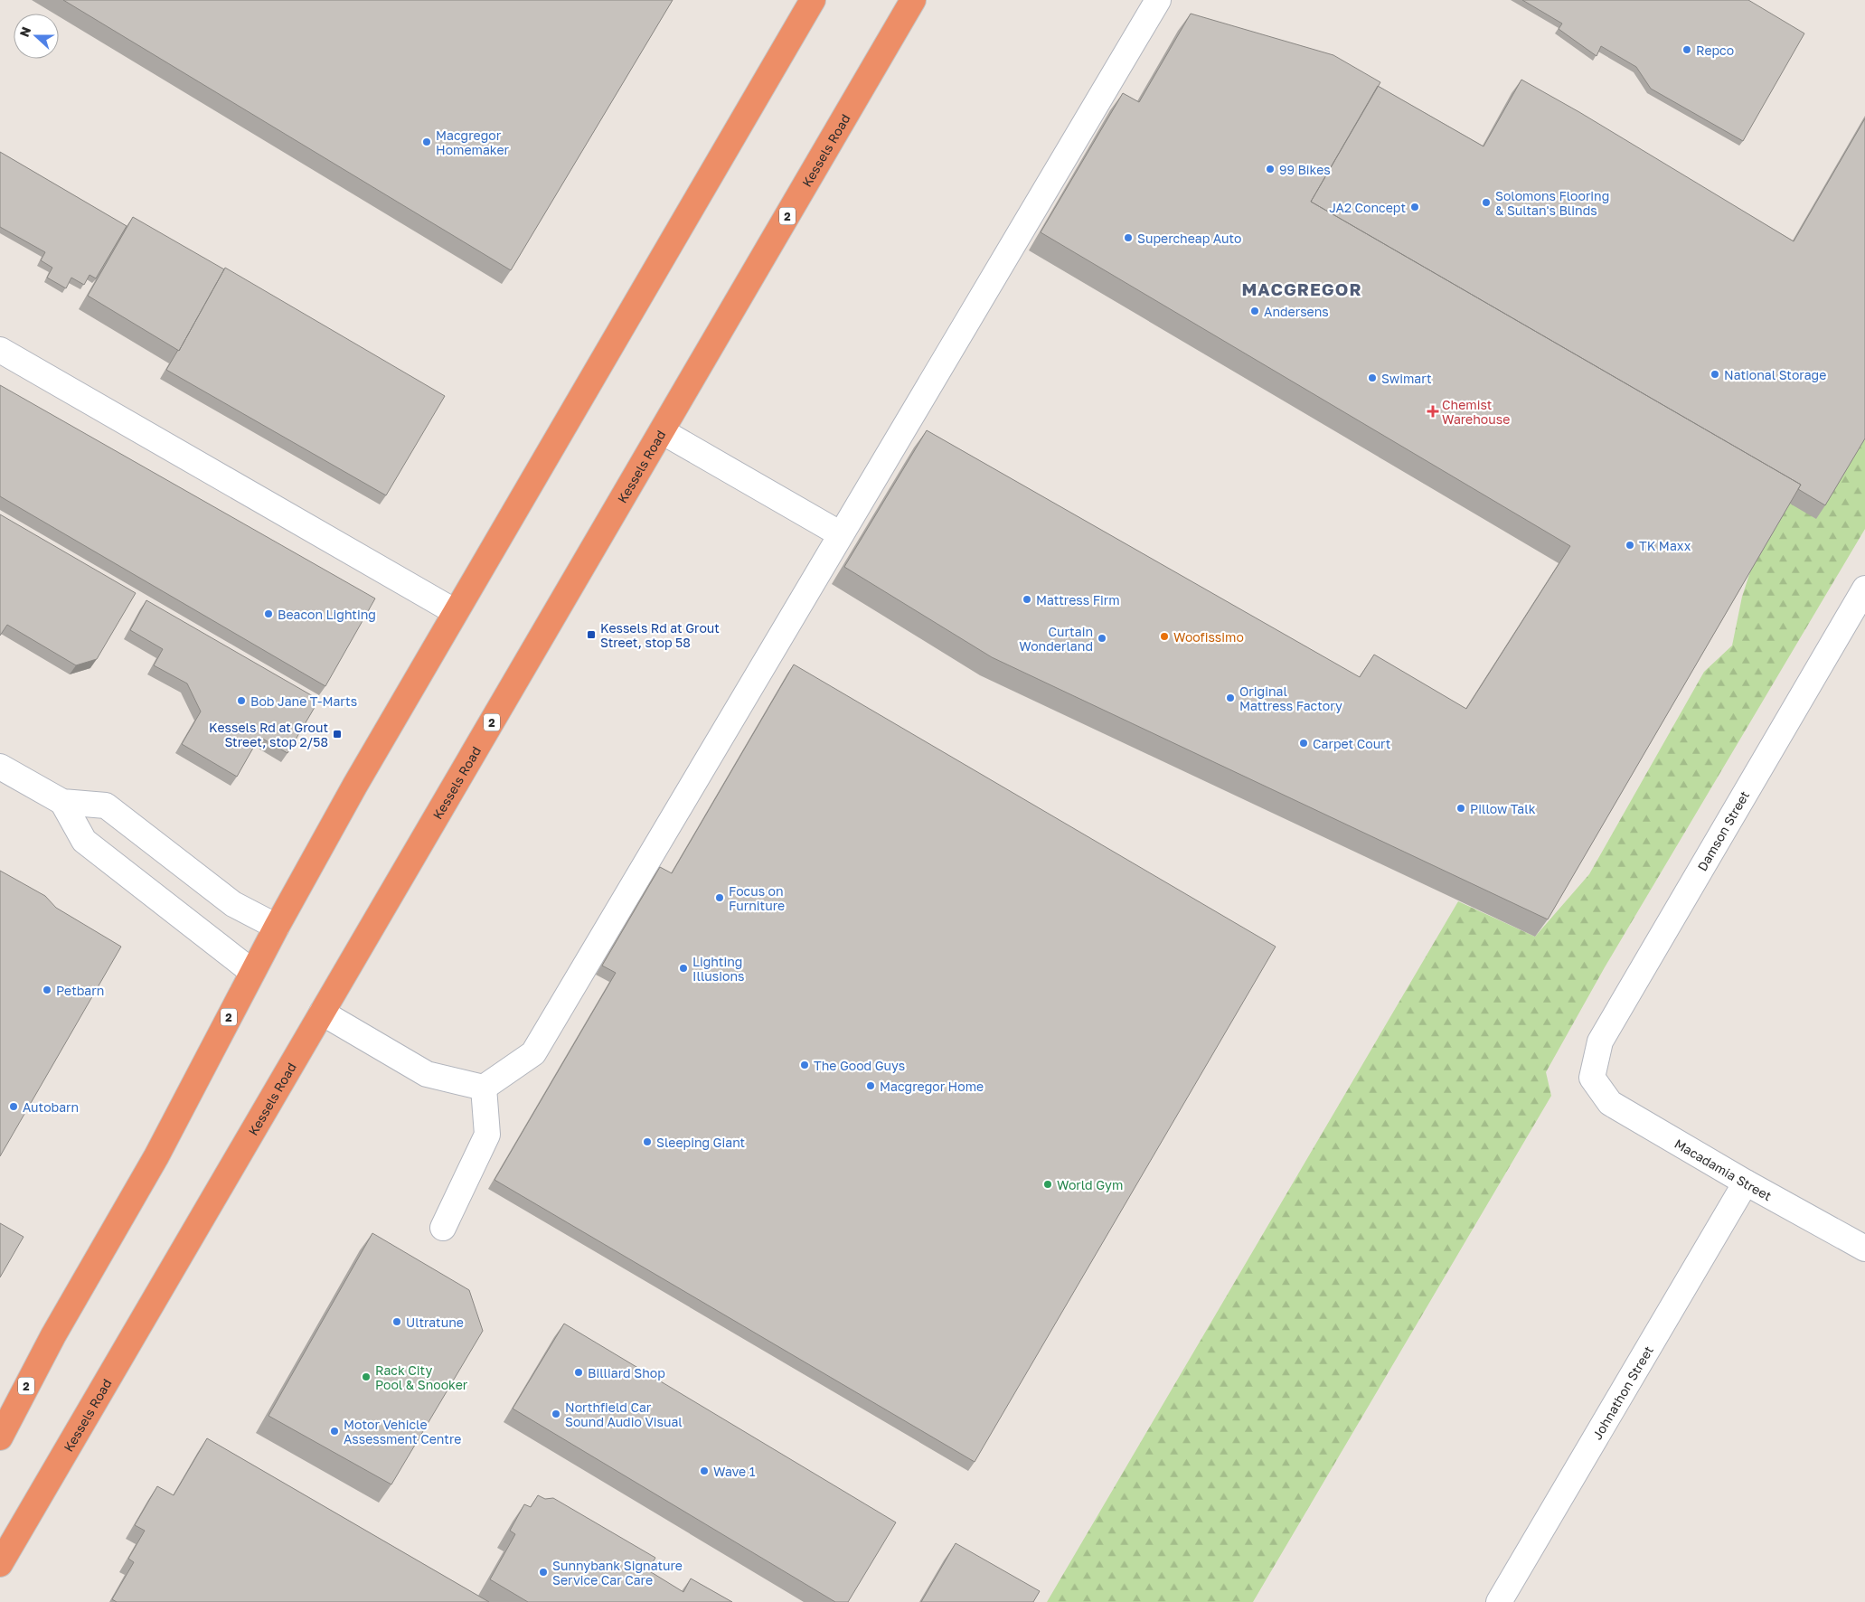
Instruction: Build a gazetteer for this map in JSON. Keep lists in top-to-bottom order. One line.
{"streets":{"highway":["Kessels Road","2"],"street":["Damson Street","Macadamia Street","Johnathon Street"]},"crossings":[["Damson Street","Macadamia Street"],["Macadamia Street","Johnathon Street"]],"districts":["MACGREGOR"],"places":{"other":["Repco","Macgregor Homemaker","99 Bikes","Solomons Flooring & Sultan's Blinds","JA2 Concept","Supercheap Auto","Andersens","National Storage","Swimart","TK Maxx","Mattress Firm","Beacon Lighting","Woofissimo","Curtain Wonderland","Original Mattress Factory","Bob Jane T-Marts","Carpet Court","Pillow Talk","Focus on Furniture","Lighting Illusions","Petbarn","The Good Guys","Macgregor Home","Autobarn","Sleeping Giant","World Gym","Ultratune","Billiard Shop","Rack City Pool & Snooker","Northfield Car Sound Audio Visual","Motor Vehicle Assessment Centre","Wave 1","Sunnybank Signature Service Car Care"],"health":["Chemist Warehouse"],"transit":["Kessels Rd at Grout Street, stop 58","Kessels Rd at Grout Street, stop 2/58"]},"north":"left"}
